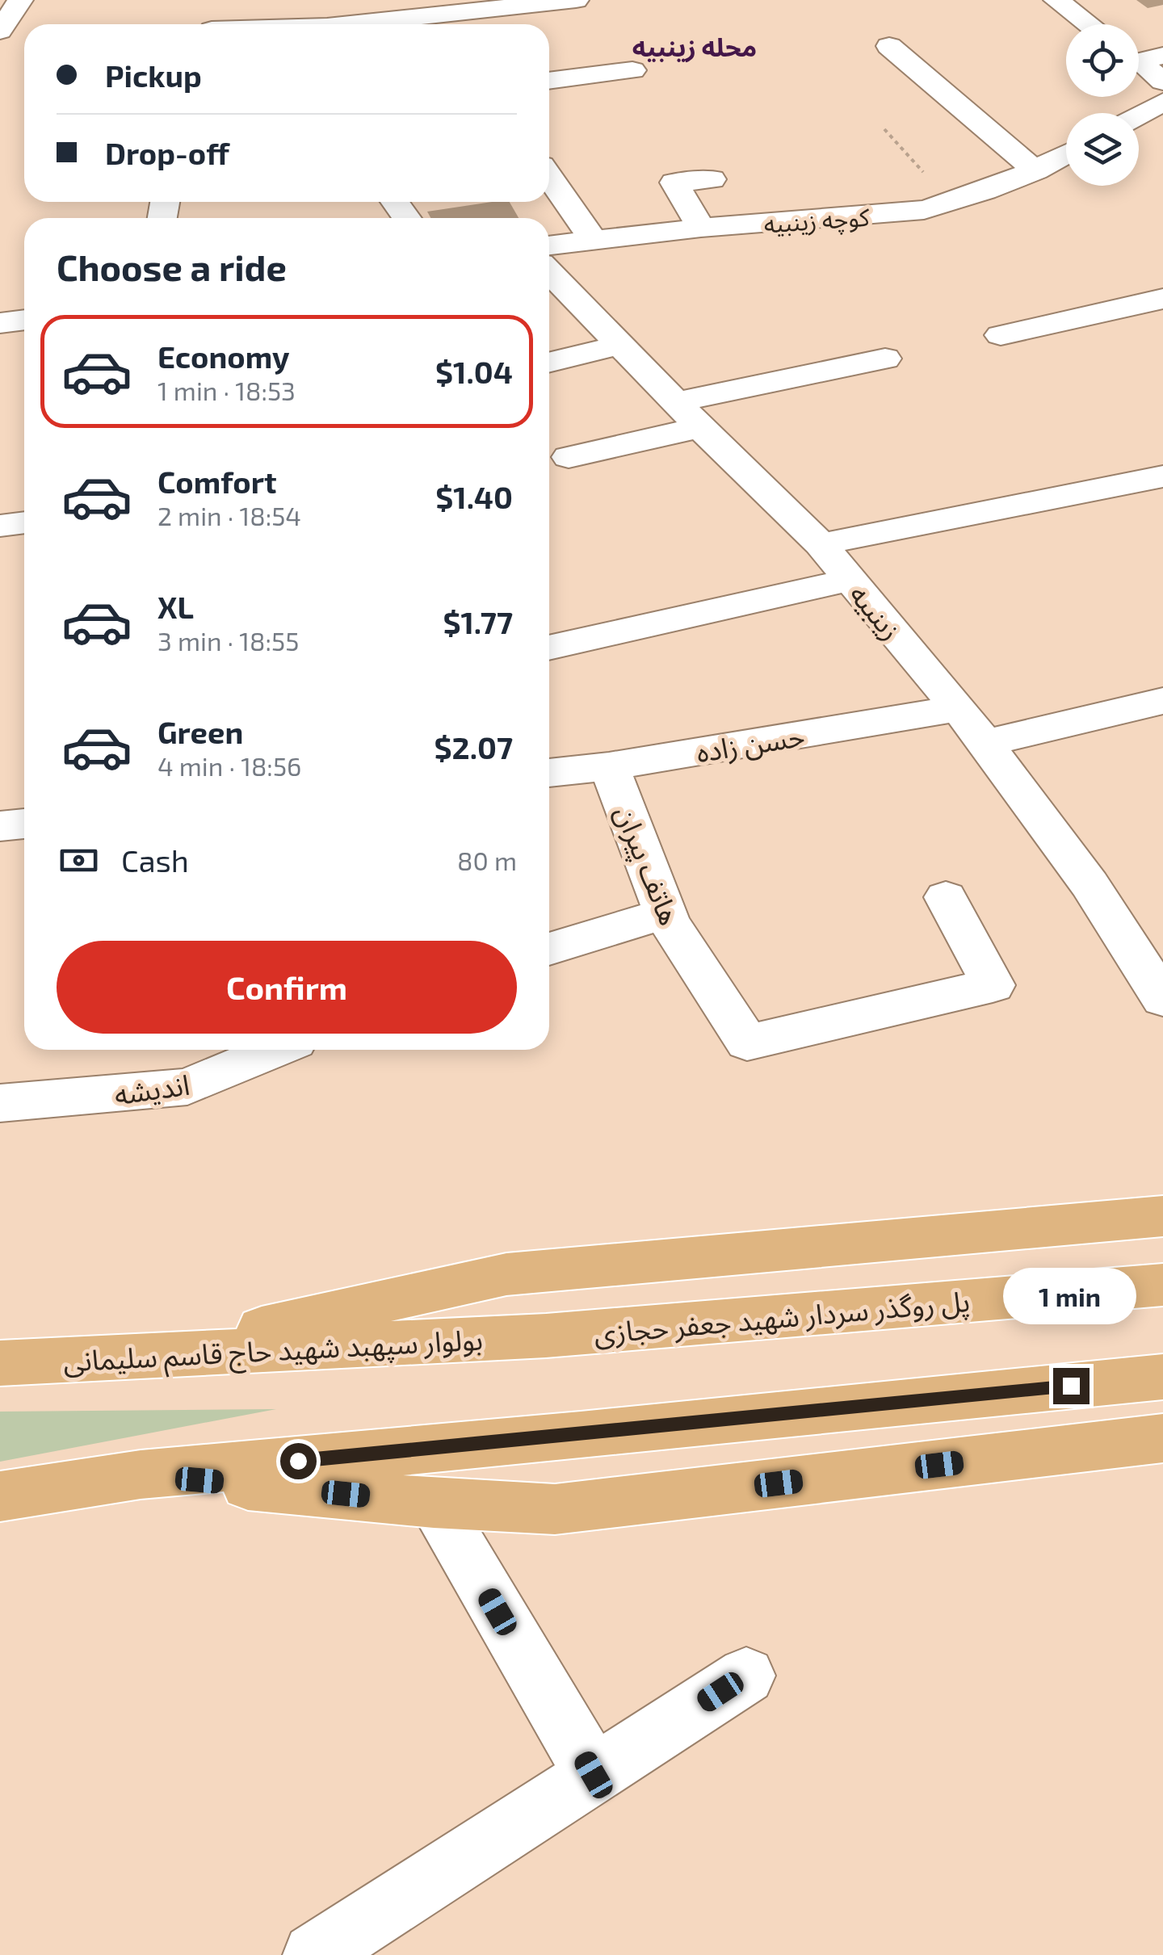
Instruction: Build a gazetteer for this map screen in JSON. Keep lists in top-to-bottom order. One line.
{"streets":{"main road":["پل روگذر سردار شهید جعفر حجازی","بولوار سپهبد شهید حاج قاسم سلیمانی"],"street":["کوچه زینبیه","زینبیه","حسن زاده","هاتف پیران","اندیشه"]},"crossings":[["زینبیه","حسن زاده"],["حسن زاده","هاتف پیران"],["پل روگذر سردار شهید جعفر حجازی","بولوار سپهبد شهید حاج قاسم سلیمانی"]],"districts":["محله زینبیه"],"page":{"banner":["Pickup","Drop-off"],"heading":"Choose a ride","list":[{"name":"Economy","note":"1 min · 18:53","value":"$1.04"},{"name":"Comfort","note":"2 min · 18:54","value":"$1.40"},{"name":"XL","note":"3 min · 18:55","value":"$1.77"},{"name":"Green","note":"4 min · 18:56","value":"$2.07"}],"pay":["Cash","80 m"],"buttons":"Confirm","bubble":"1 min"}}
